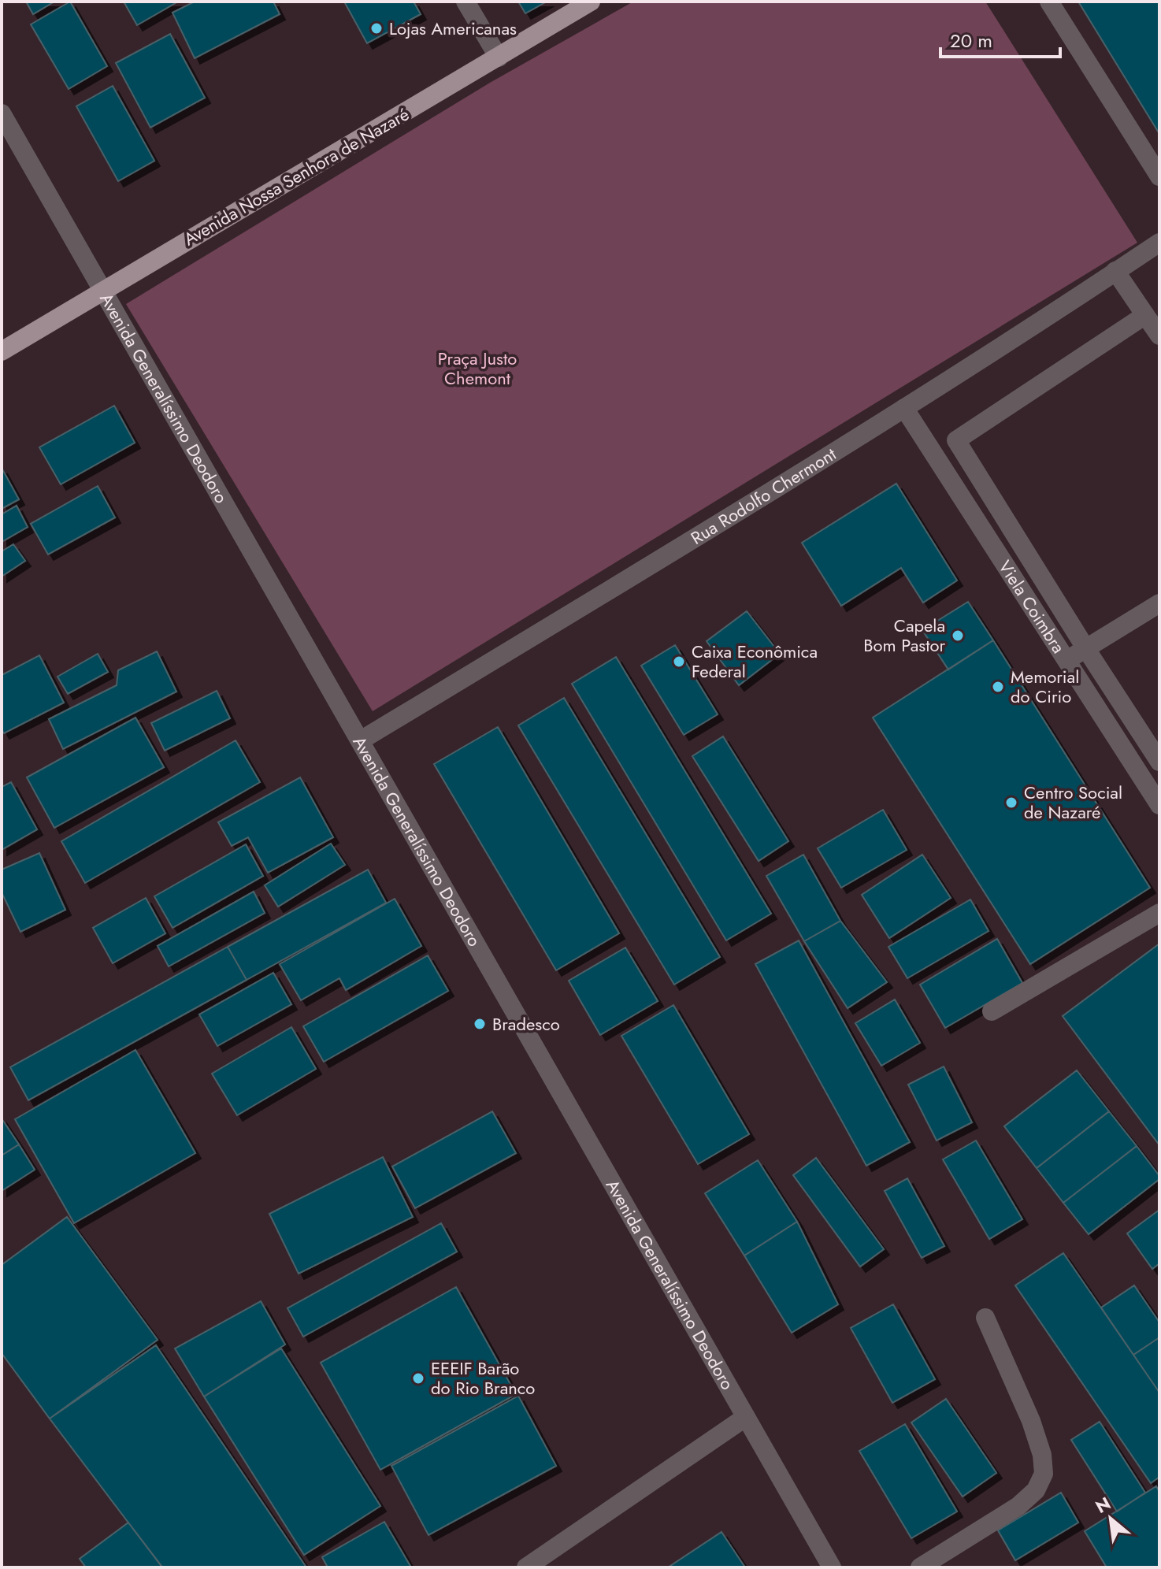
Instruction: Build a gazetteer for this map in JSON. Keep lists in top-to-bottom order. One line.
{"streets":{"main road":["Avenida Nossa Senhora de Nazaré"],"street":["Avenida Generalíssimo Deodoro","Rua Rodolfo Chermont","Viela Coimbra"]},"crossings":[["Avenida Nossa Senhora de Nazaré","Avenida Generalíssimo Deodoro"],["Avenida Generalíssimo Deodoro","Rua Rodolfo Chermont"],["Rua Rodolfo Chermont","Viela Coimbra"]],"parks":["Praça Justo Chemont"],"places":["Lojas Americanas","Capela Bom Pastor","Caixa Econômica Federal","Memorial do Cirio","Centro Social de Nazaré","Bradesco","EEEIF Barão do Rio Branco"],"scale_bar":"20 m","north":"top left"}
